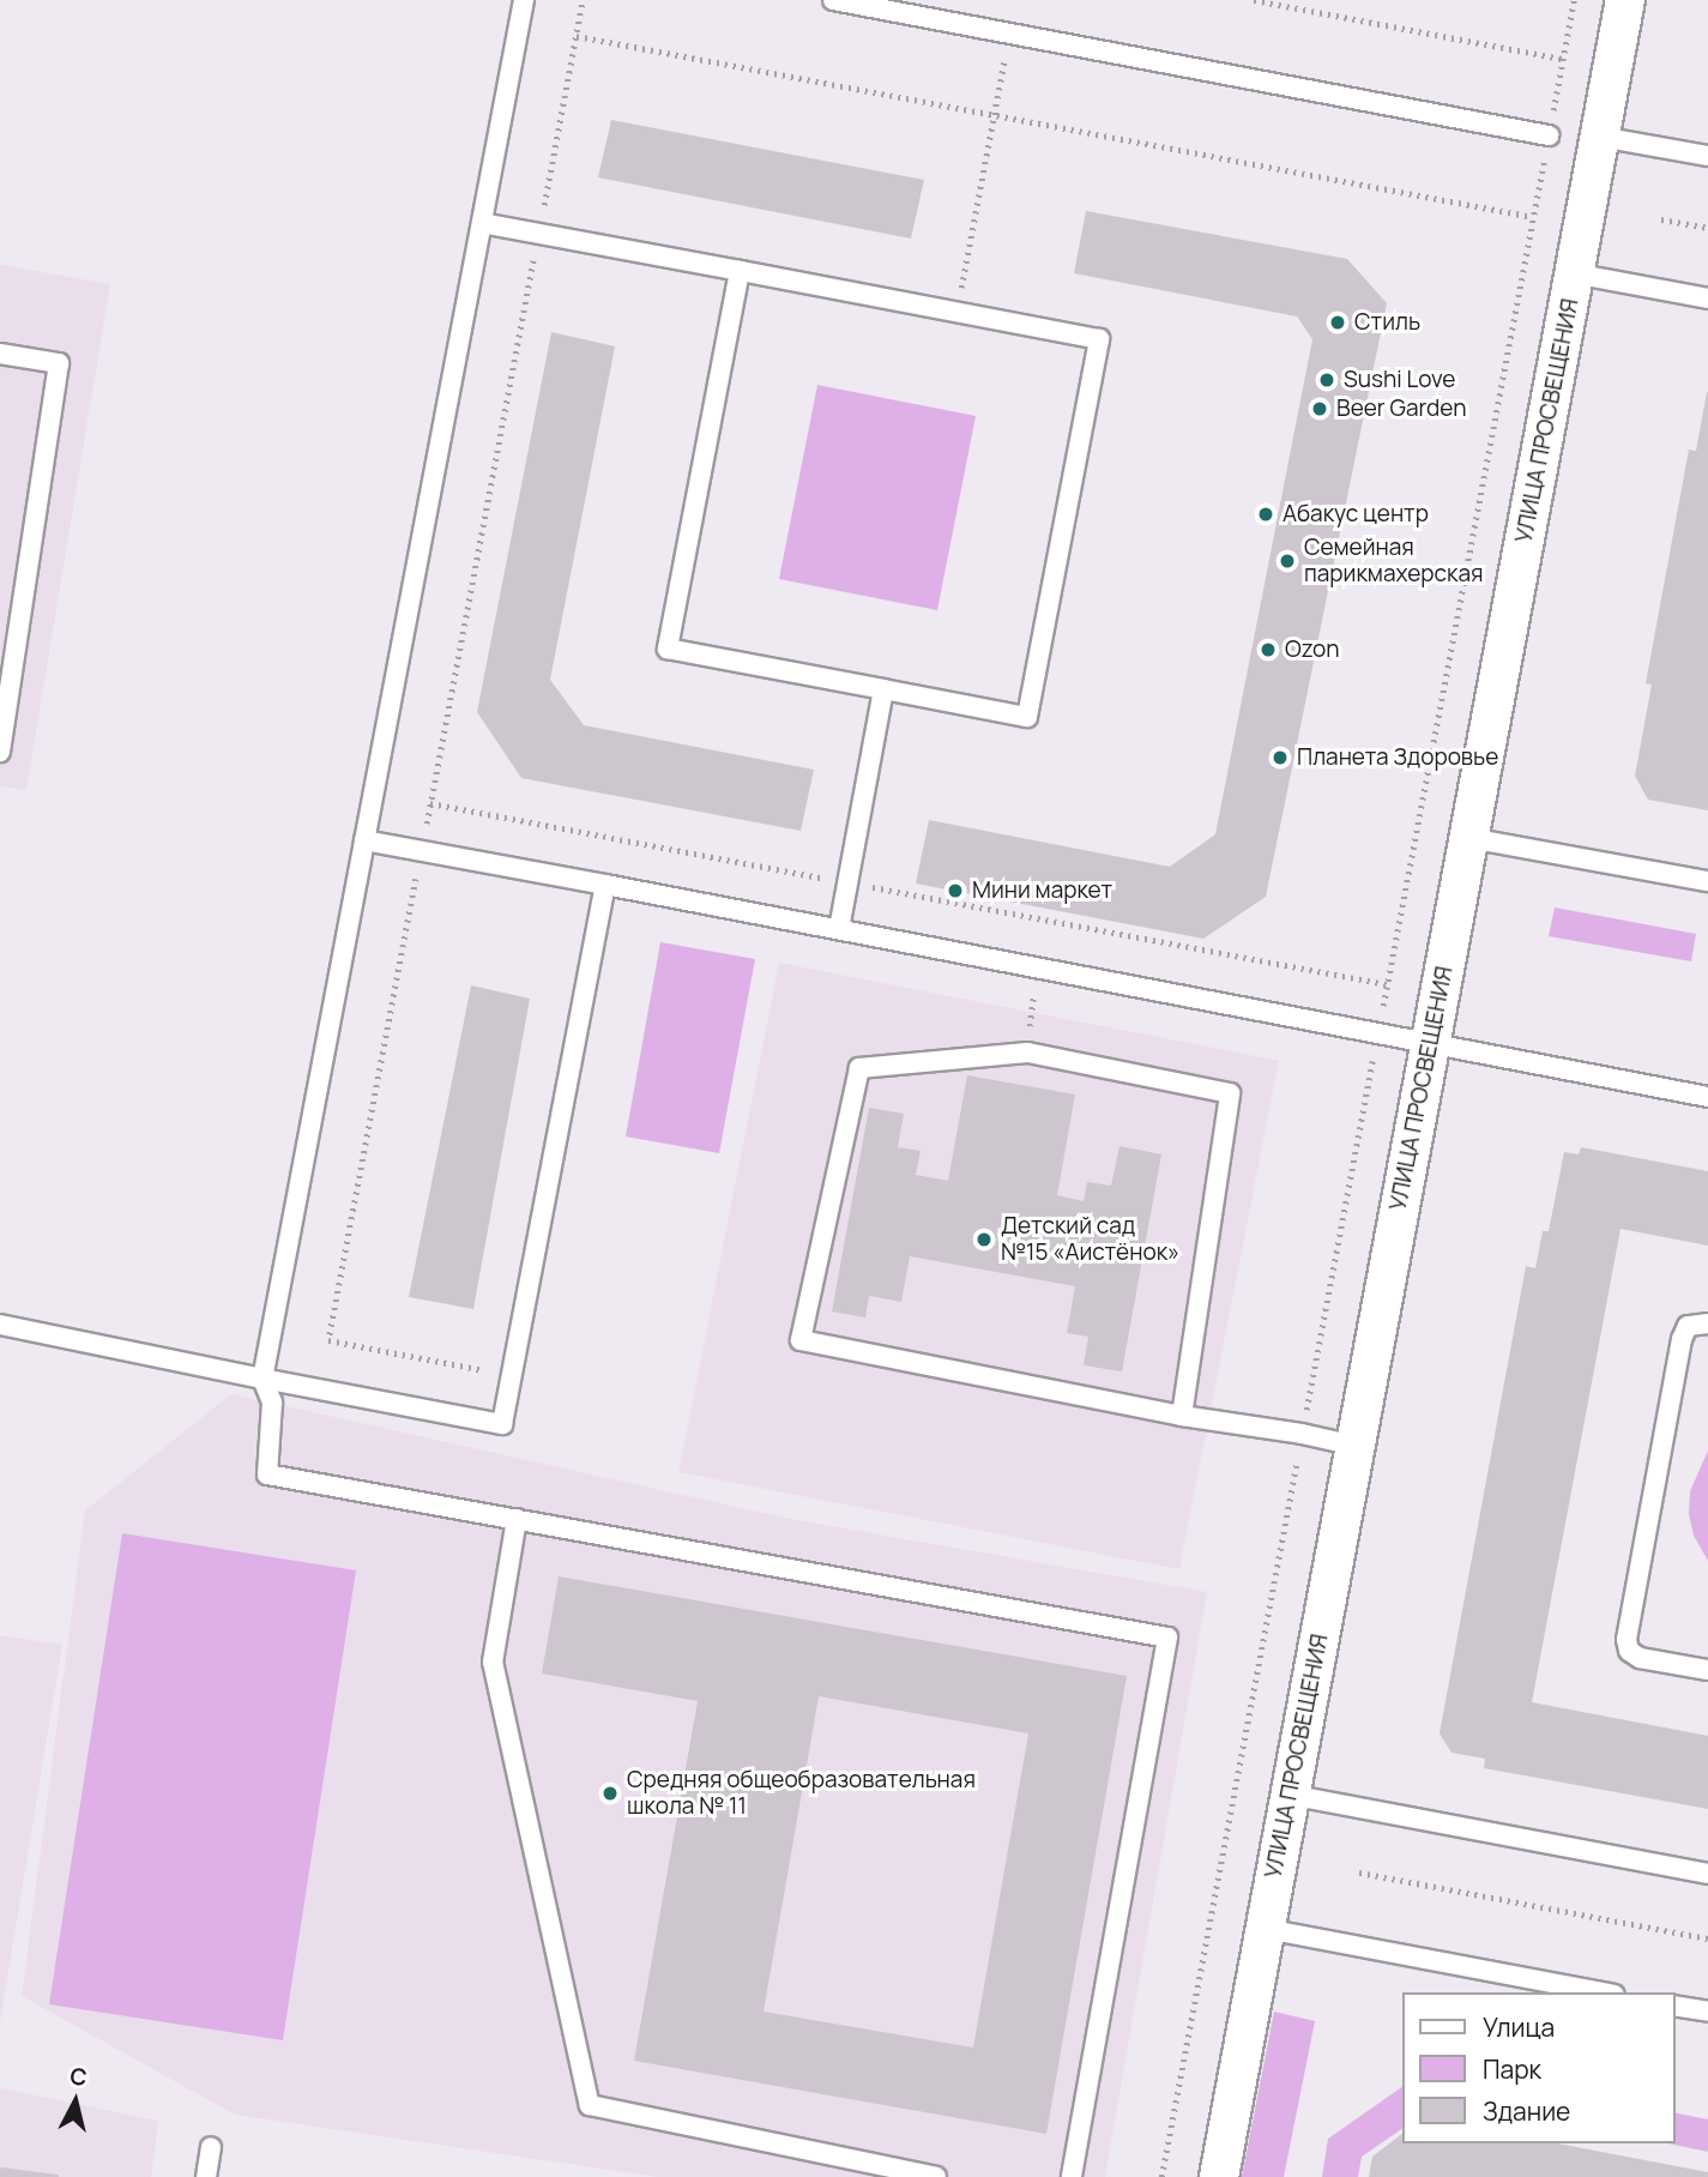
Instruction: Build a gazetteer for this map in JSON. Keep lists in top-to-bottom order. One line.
{"streets":{"street":["УЛИЦА ПРОСВЕЩЕНИЯ"]},"places":["Стиль","Sushi Love","Beer Garden","Абакус центр","Семейная парикмахерская","Ozon","Планета Здоровье","Мини маркет","Детский сад №15 «Аистёнок»","Средняя общеобразовательная школа № 11"],"legend":["Улица","Парк","Здание"],"north":"top"}
